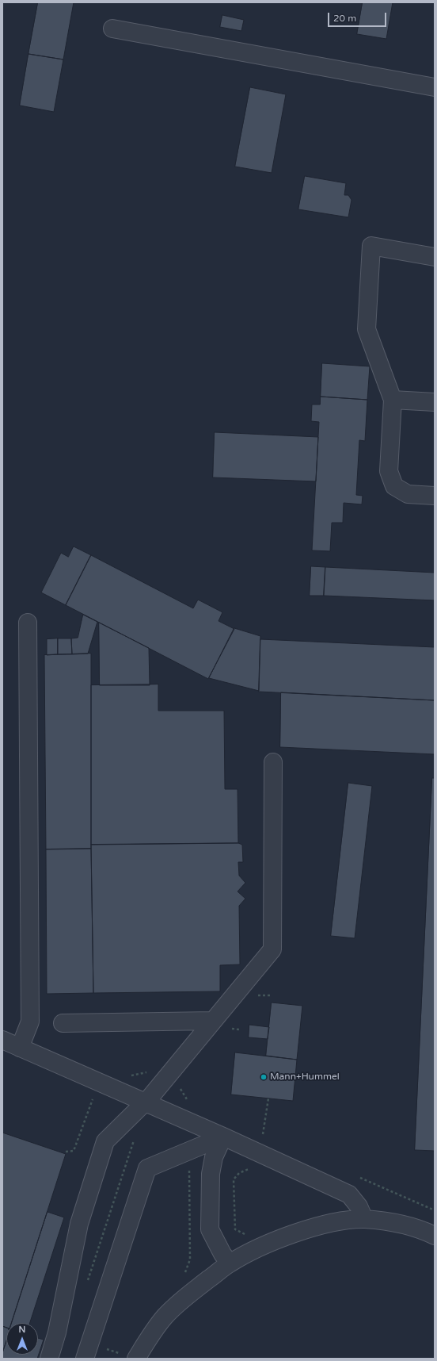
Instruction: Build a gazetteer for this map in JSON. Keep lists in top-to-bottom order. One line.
{"places":["Mann+Hummel"],"scale_bar":"20 m","north":"top"}
